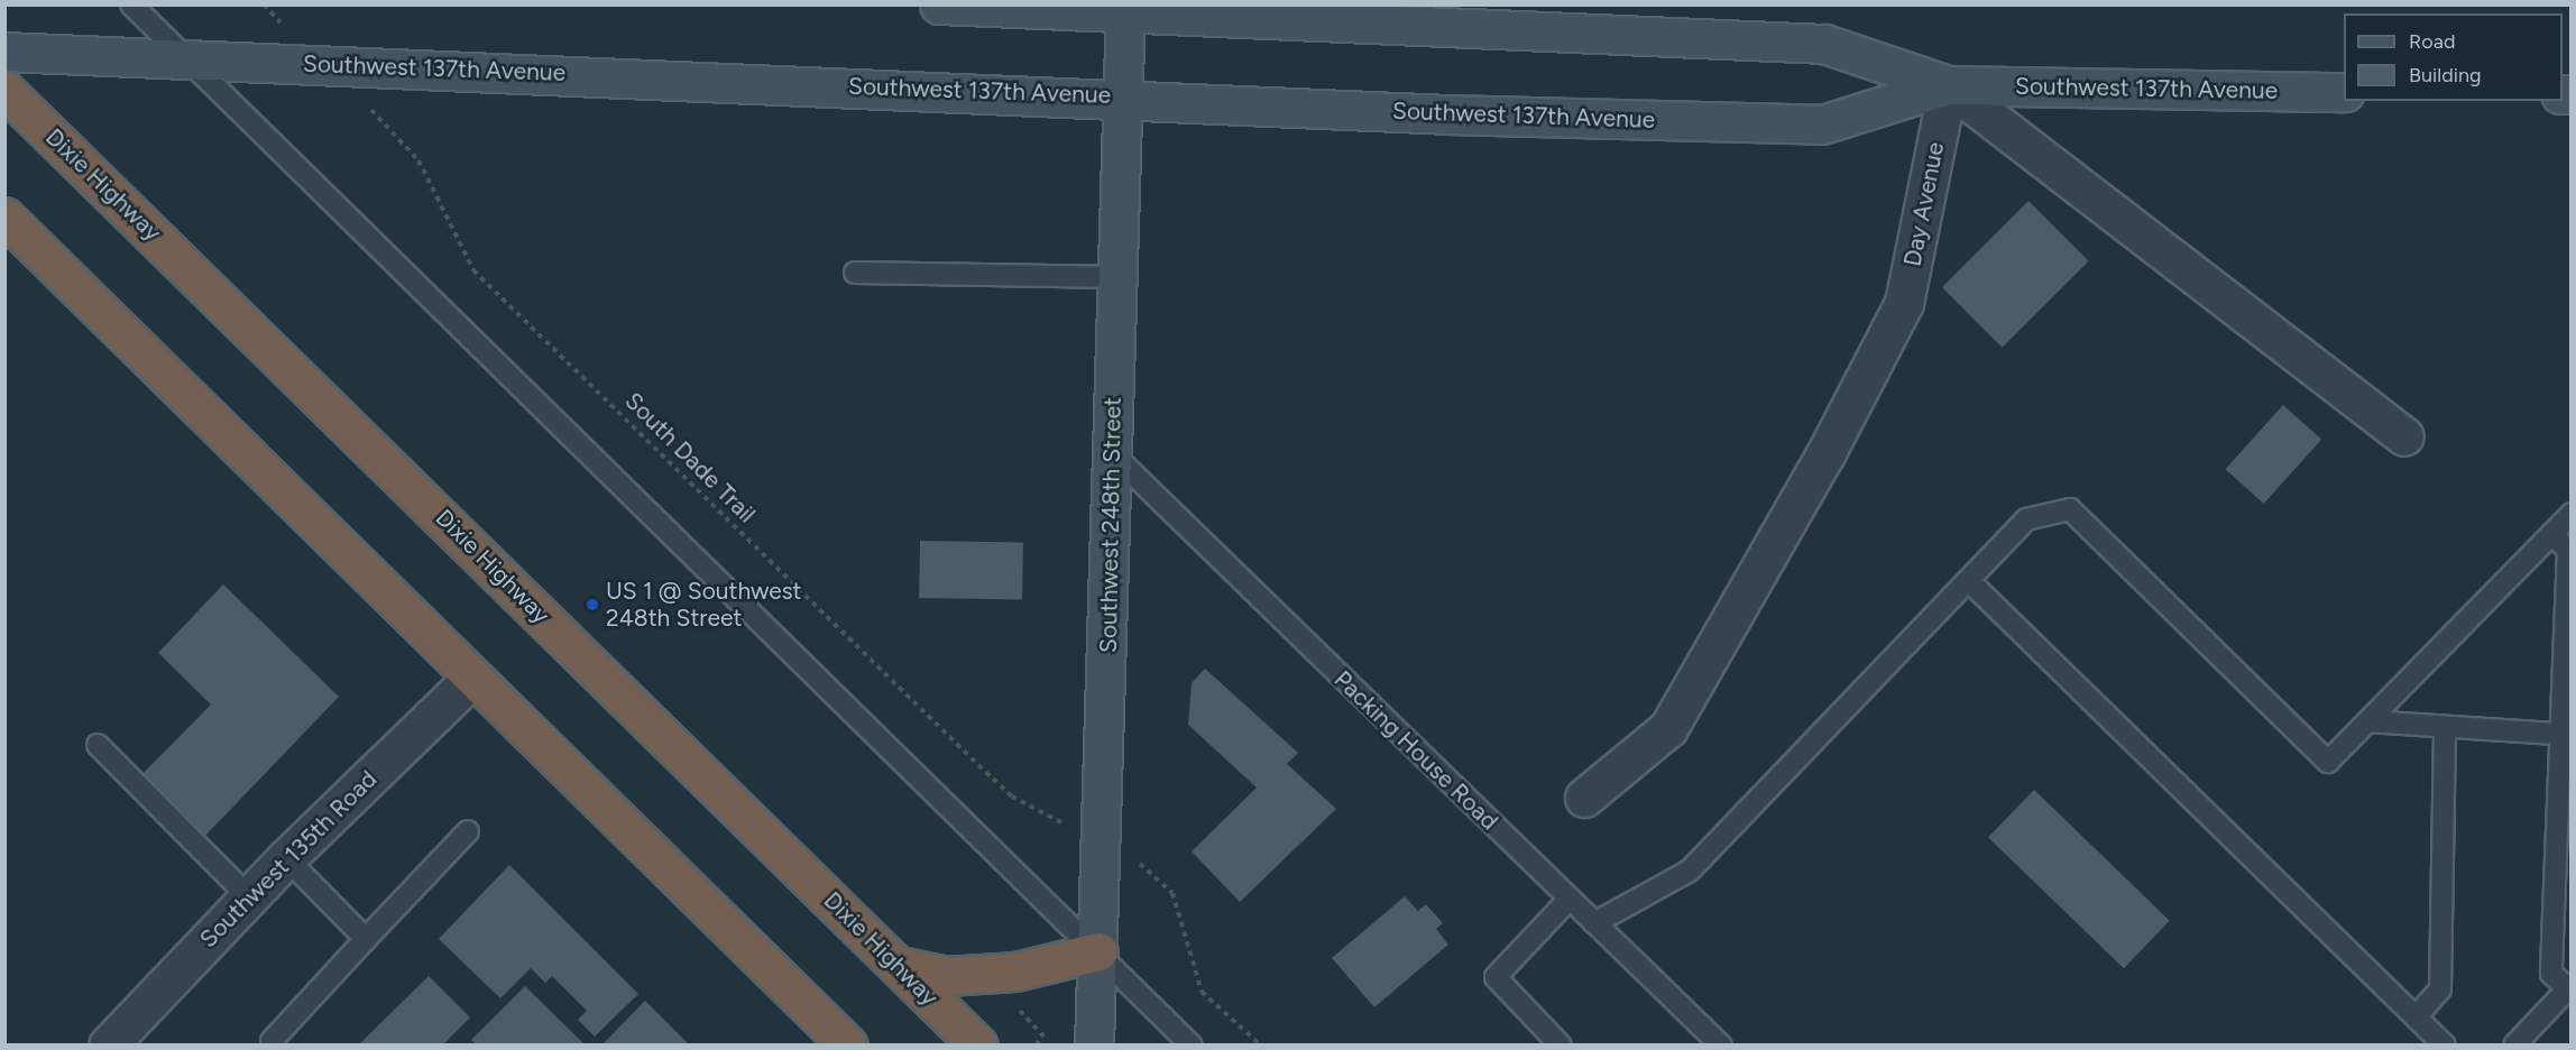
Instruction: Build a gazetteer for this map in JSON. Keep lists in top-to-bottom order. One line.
{"streets":{"highway":["Dixie Highway"],"main road":["Southwest 137th Avenue","Southwest 248th Street"],"street":["Day Avenue","Southwest 135th Road"],"lane":["Packing House Road"],"path":["South Dade Trail"]},"crossings":[["Southwest 137th Avenue","Day Avenue"],["Southwest 137th Avenue","Southwest 248th Street"],["Southwest 248th Street","Packing House Road"]],"places":["US 1 @ Southwest 248th Street"],"legend":["Road","Building"]}
